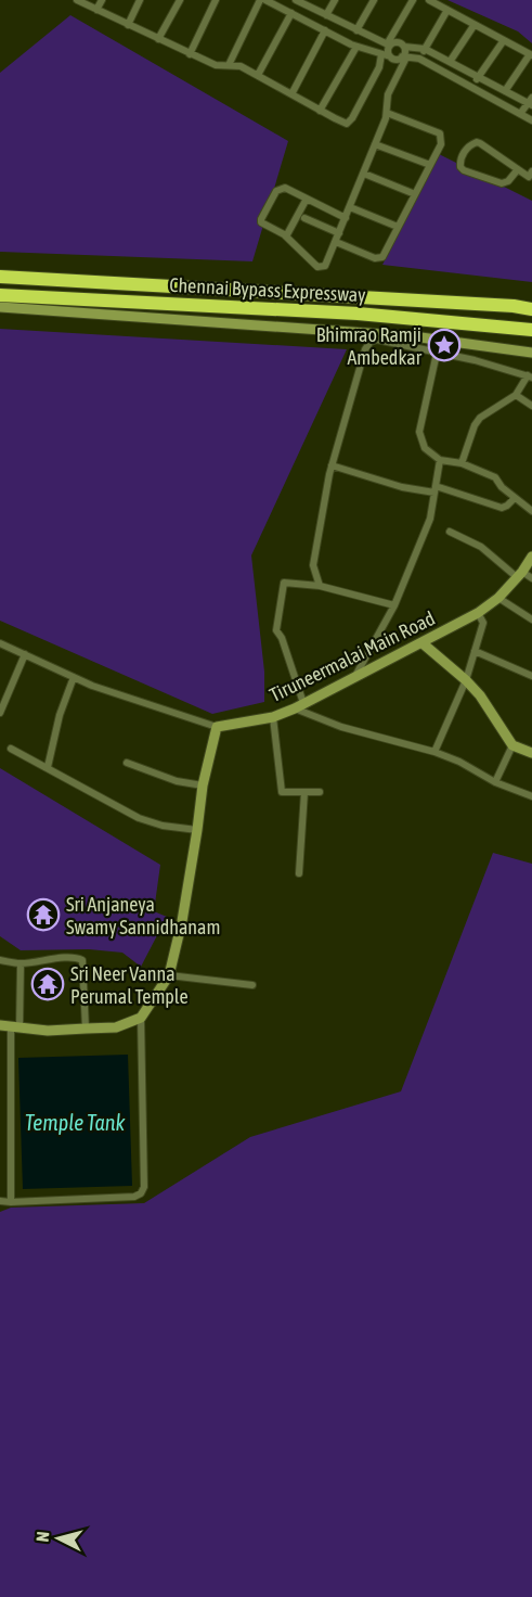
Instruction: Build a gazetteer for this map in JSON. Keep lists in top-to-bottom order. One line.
{"streets":{"highway":["Chennai Bypass Expressway"],"main road":["Tiruneermalai Main Road"]},"water":["Temple Tank"],"places":{"place":["Bhimrao Ramji Ambedkar"],"temple":["Sri Anjaneya Swamy Sannidhanam","Sri Neer Vanna Perumal Temple"]},"north":"left"}
